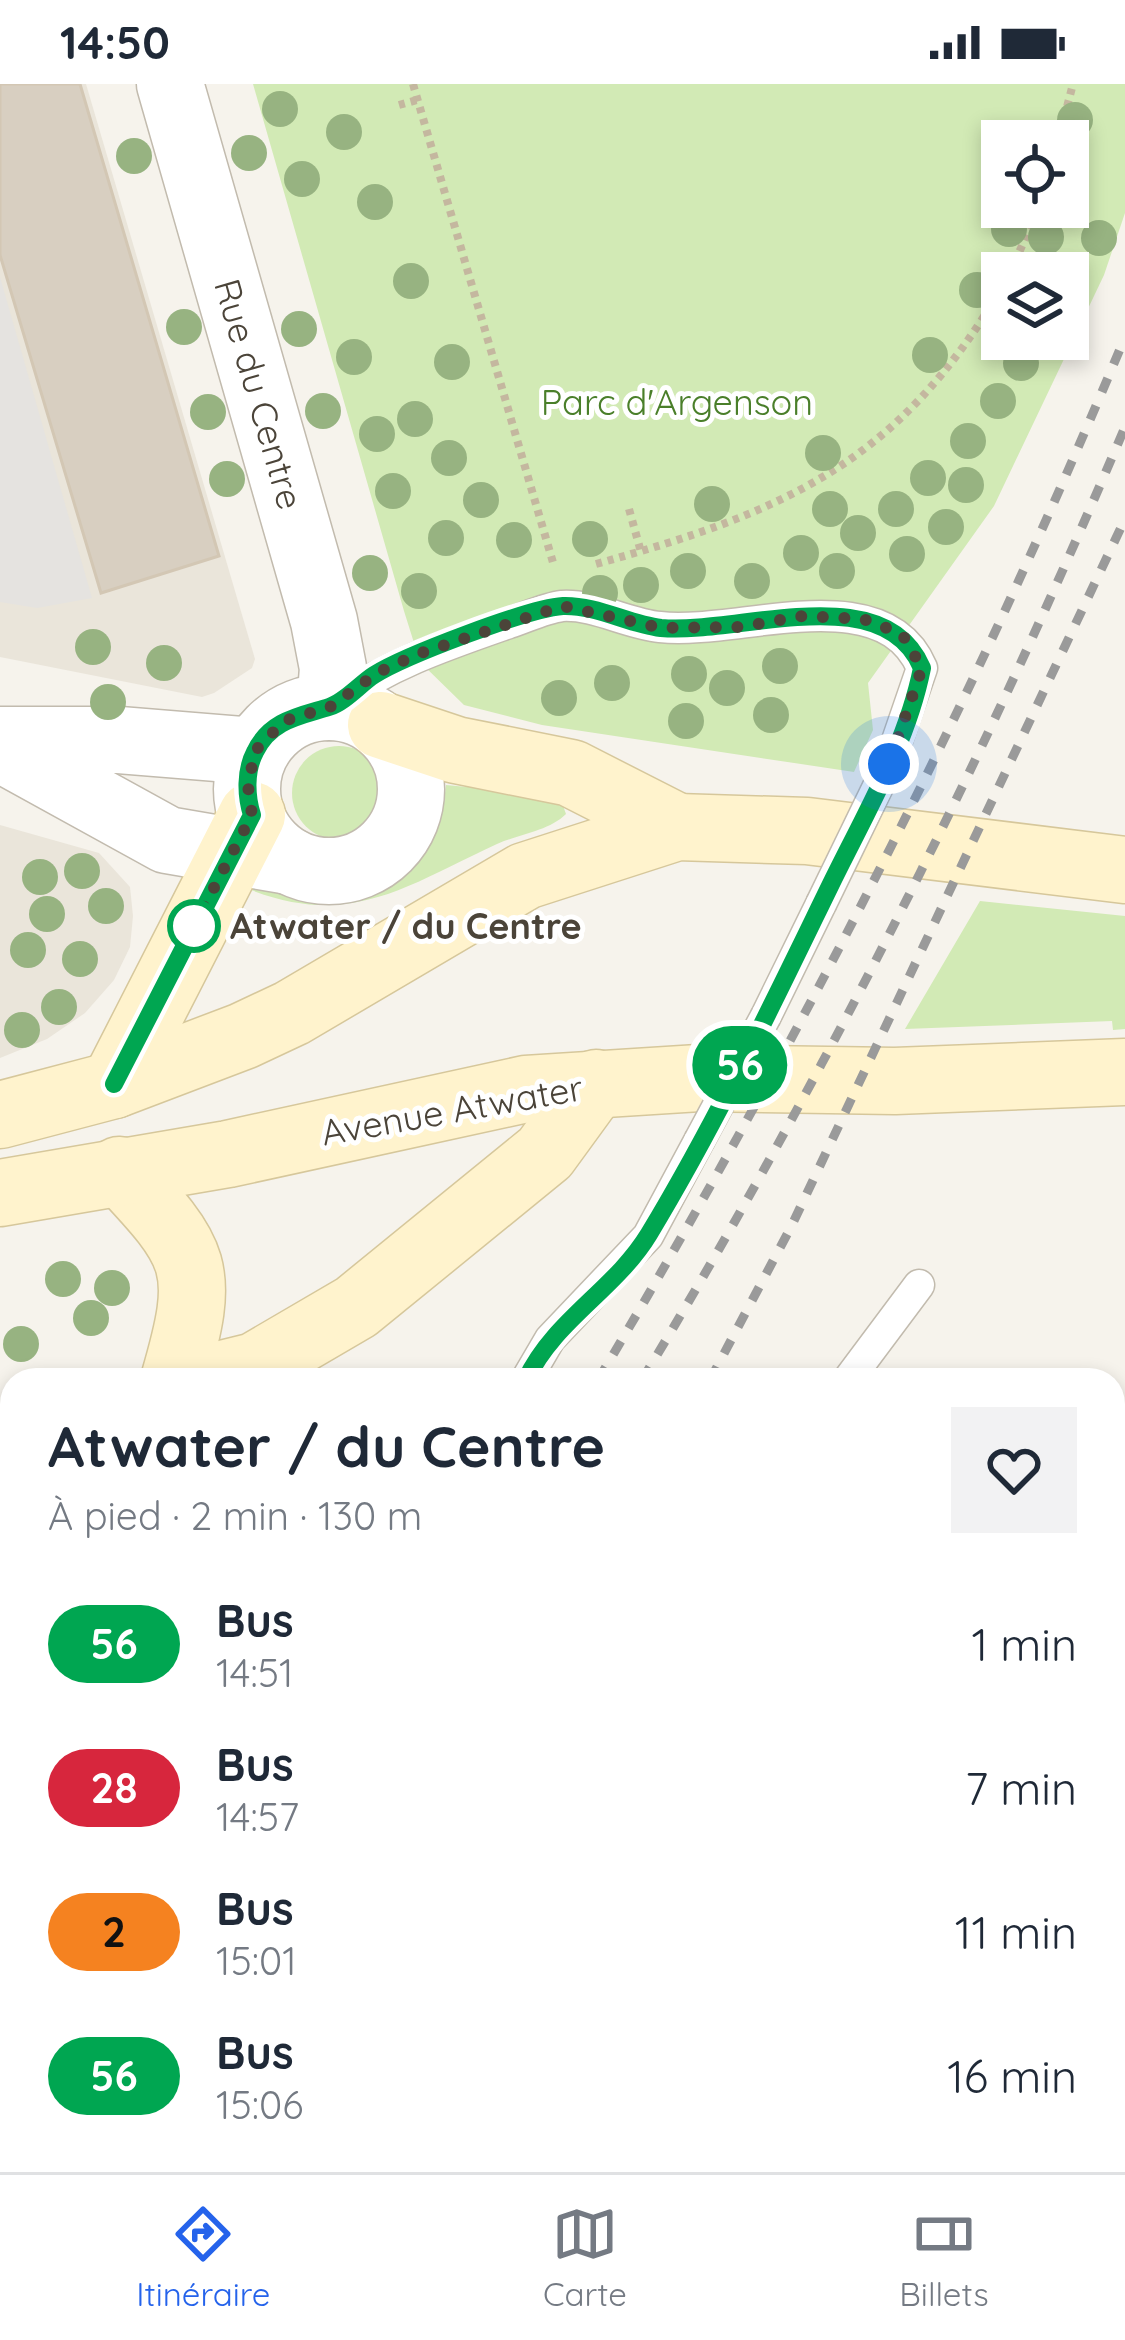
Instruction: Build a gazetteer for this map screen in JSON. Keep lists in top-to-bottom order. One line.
{"streets":{"main road":["Avenue Atwater"],"street":["Rue du Centre"]},"parks":["Parc d'Argenson"],"places":["Atwater / du Centre"],"lines":["bus line 56"],"page":{"status":"14:50","on_map":"56","heading":["Atwater / du Centre","À pied · 2 min · 130 m"],"list":[{"mark":"56","name":"Bus","note":"14:51","value":"1 min"},{"mark":"28","name":"Bus","note":"14:57","value":"7 min"},{"mark":"2","name":"Bus","note":"15:01","value":"11 min"},{"mark":"56","name":"Bus","note":"15:06","value":"16 min"}],"tabs":["Itinéraire","Carte","Billets"]}}
